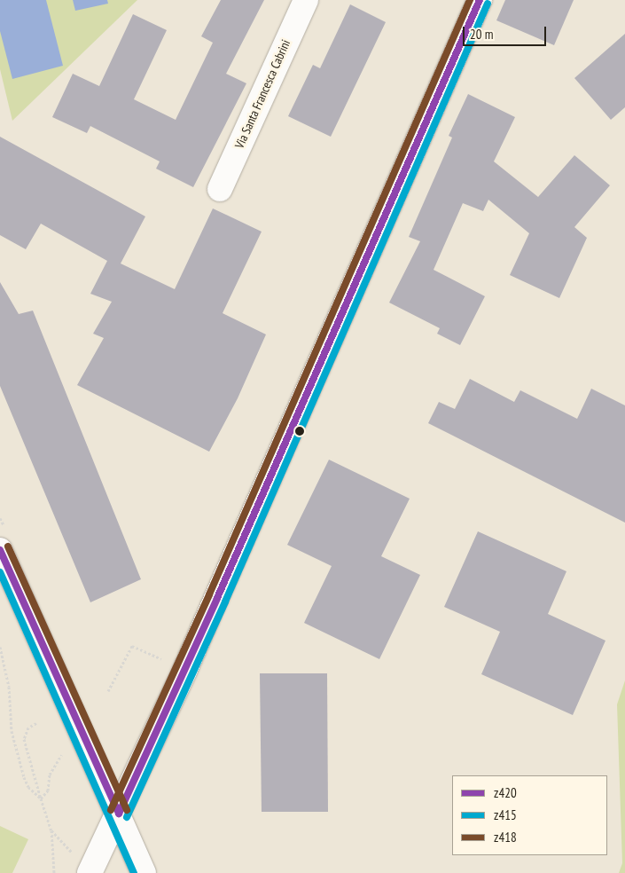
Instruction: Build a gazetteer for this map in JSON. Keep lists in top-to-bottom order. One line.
{"streets":{"street":["Via Santa Francesca Cabrini"]},"lines":["transit line z420","transit line z418","transit line z415"],"legend":["z420","z415","z418"],"scale_bar":"20 m"}
